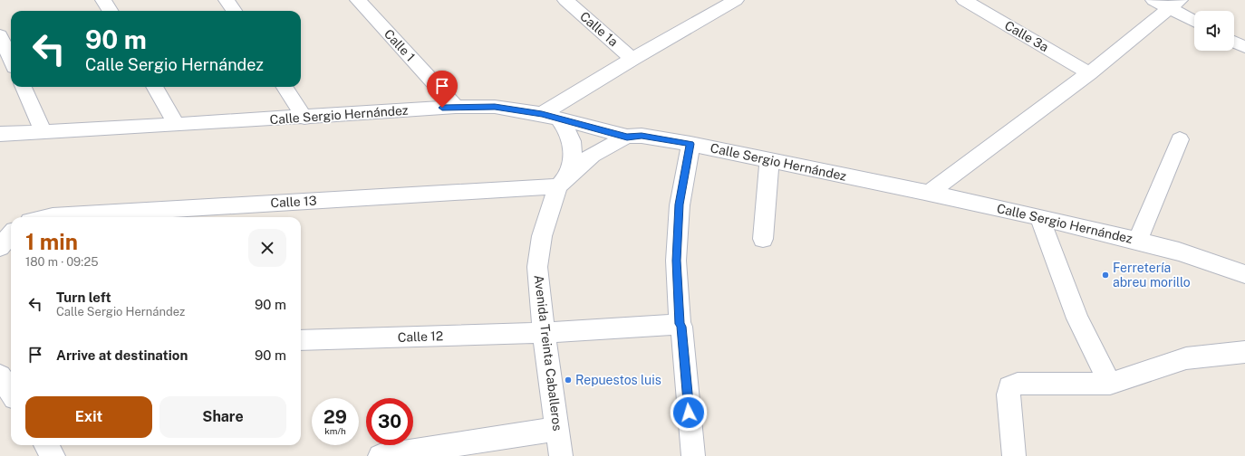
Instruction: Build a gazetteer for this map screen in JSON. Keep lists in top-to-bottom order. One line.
{"streets":{"street":["Calle 1a","Calle 3a","Calle 1","Calle Sergio Hernández","Calle 13","Calle 12","Avenida Treinta Caballeros"]},"crossings":[["Calle 1","Calle Sergio Hernández"],["Calle Sergio Hernández","Avenida Treinta Caballeros"],["Calle 13","Avenida Treinta Caballeros"],["Calle 12","Avenida Treinta Caballeros"]],"places":["Ferretería abreu morillo","Repuestos luis"],"page":{"turn":["90 m","Calle Sergio Hernández"],"heading":["1 min","180 m · 09:25"],"list":[{"name":"Turn left","note":"Calle Sergio Hernández","value":"90 m"},{"name":"Arrive at destination","value":"90 m"}],"buttons":["Exit","Share"],"speed":"29 km/h","limit":"30"}}
